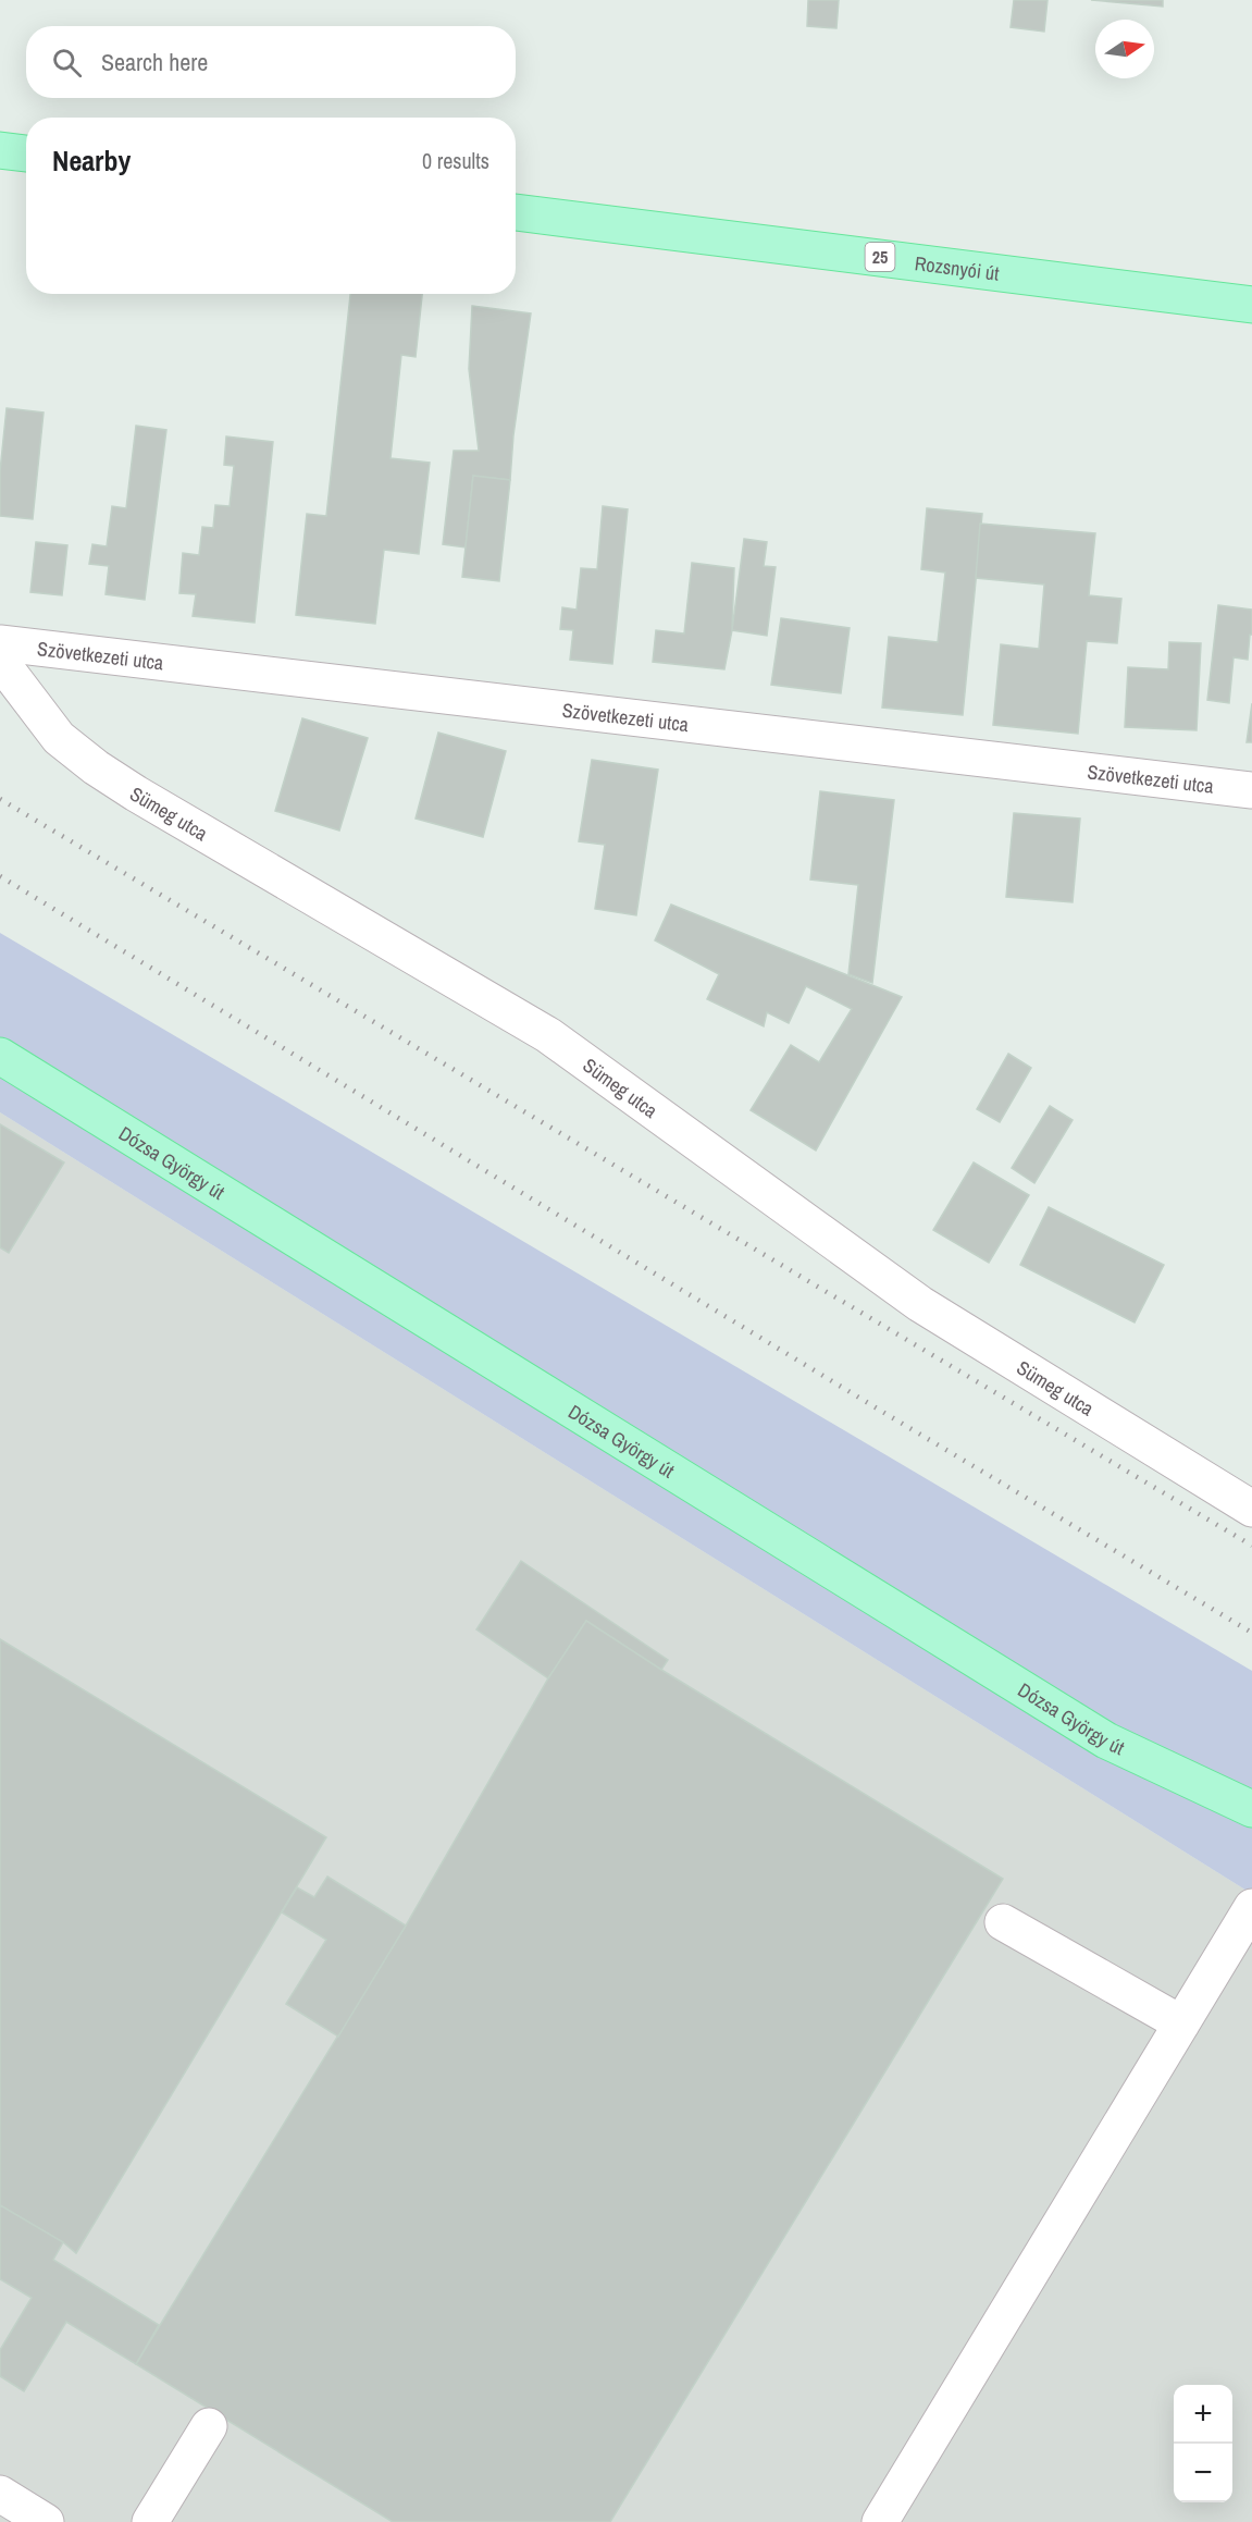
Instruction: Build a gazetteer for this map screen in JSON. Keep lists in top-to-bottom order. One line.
{"streets":{"main road":["25","Rozsnyói út","Dózsa György út"],"street":["Szövetkezeti utca","Sümeg utca"]},"north":"right","page":{"search":"Search here","heading":["Nearby","0 results"],"map_buttons":["+","−"]}}
